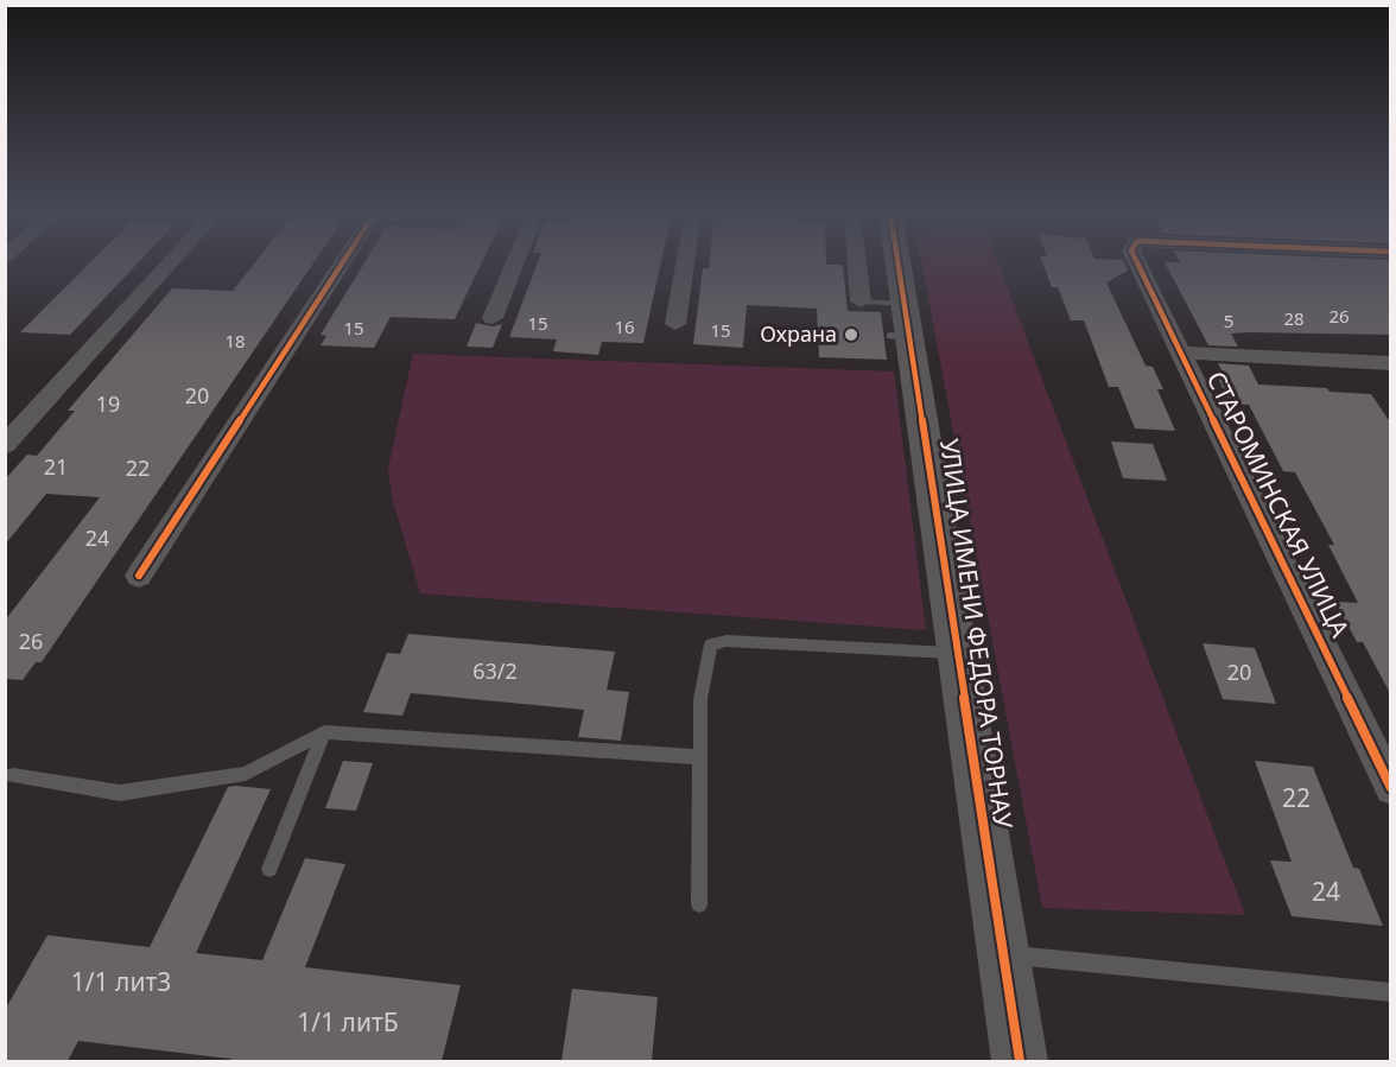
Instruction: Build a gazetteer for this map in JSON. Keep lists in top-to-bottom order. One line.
{"streets":{"street":["СТАРОМИНСКАЯ УЛИЦА","УЛИЦА ИМЕНИ ФЕДОРА ТОРНАУ"]},"places":["Охрана"],"house_numbers":["26","28","5","15","16","15","15","18","20","19","21","22","24","26","63/2","20","22","24","1/1 лит3","1/1 литБ"]}
